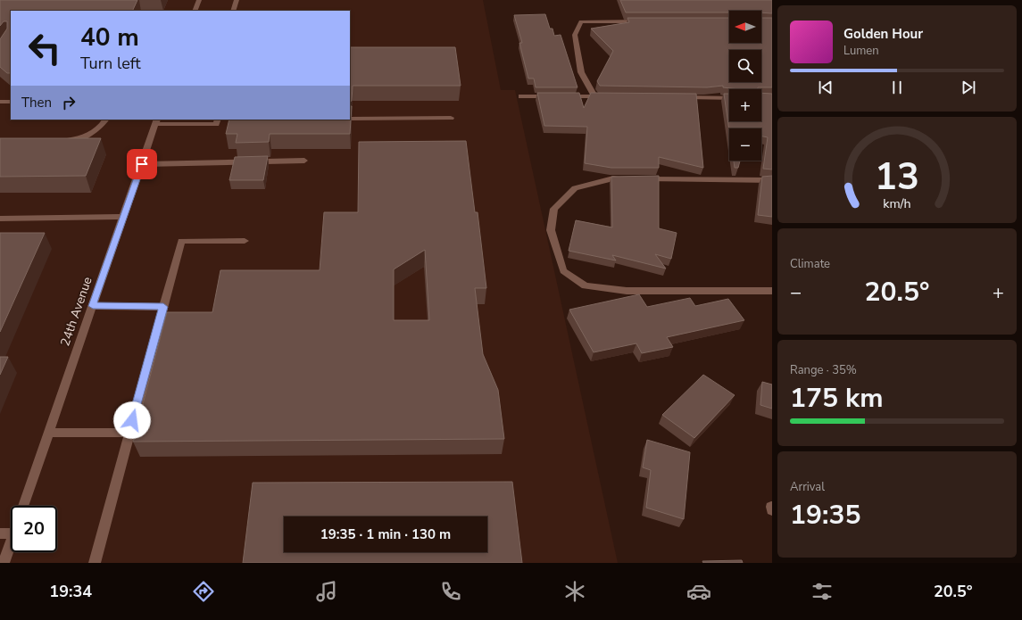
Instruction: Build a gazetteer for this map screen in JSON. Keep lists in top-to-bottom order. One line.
{"streets":{"street":["24th Avenue"]},"north":"left","page":{"map_buttons":["+","−"],"turn":["40 m","Turn left"],"song":["Golden Hour","Lumen"],"then":"Then","tile":["Climate",["Range · 35%","175 km"],["Arrival","19:35"]],"heat":["−","20.5°","+"],"limit":"20","trip":"19:35 · 1 min · 130 m","tabs":["19:34","20.5°"],"gauge":["13","km/h"]}}
